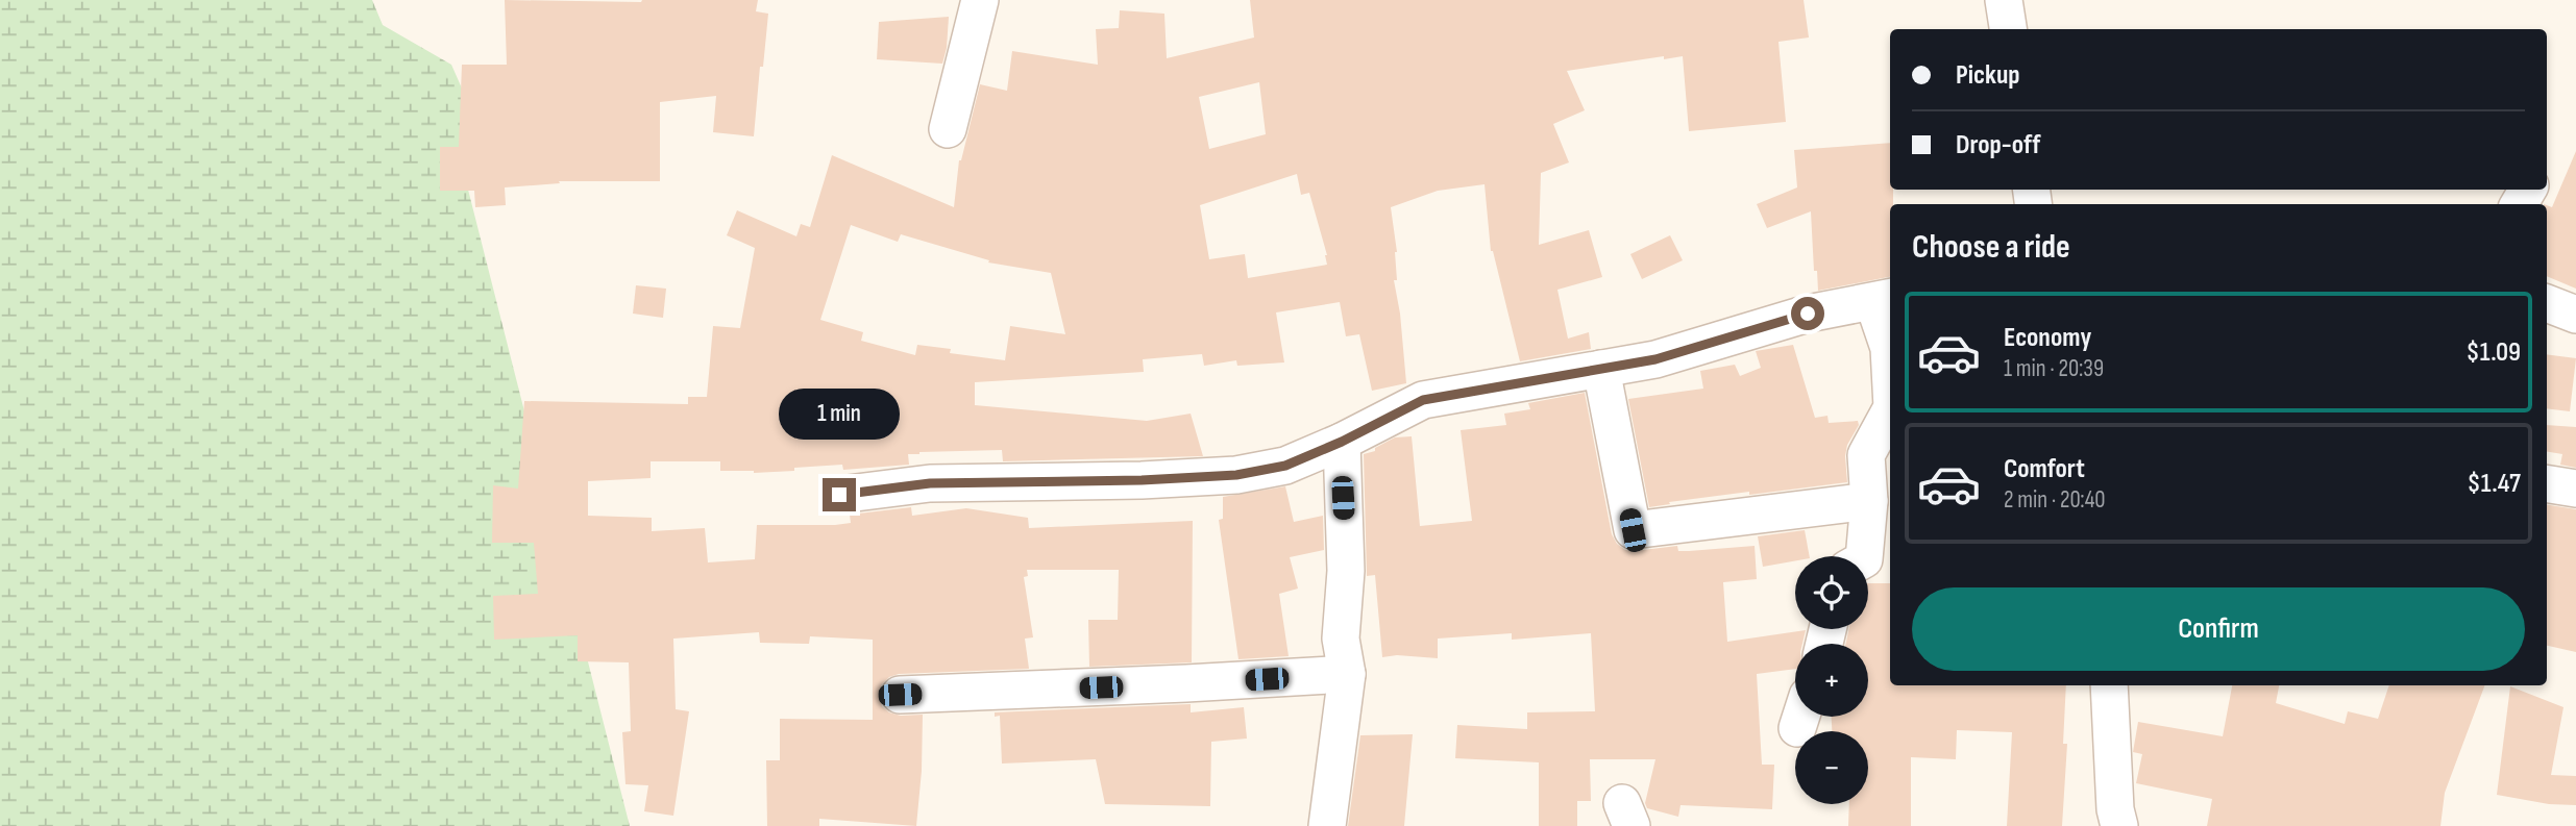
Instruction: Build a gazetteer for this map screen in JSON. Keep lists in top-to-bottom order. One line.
{"page":{"banner":["Pickup","Drop-off"],"heading":"Choose a ride","list":[{"name":"Economy","note":"1 min · 20:39","value":"$1.09"},{"name":"Comfort","note":"2 min · 20:40","value":"$1.47"}],"bubble":"1 min","map_buttons":["+","−"],"buttons":"Confirm"}}
